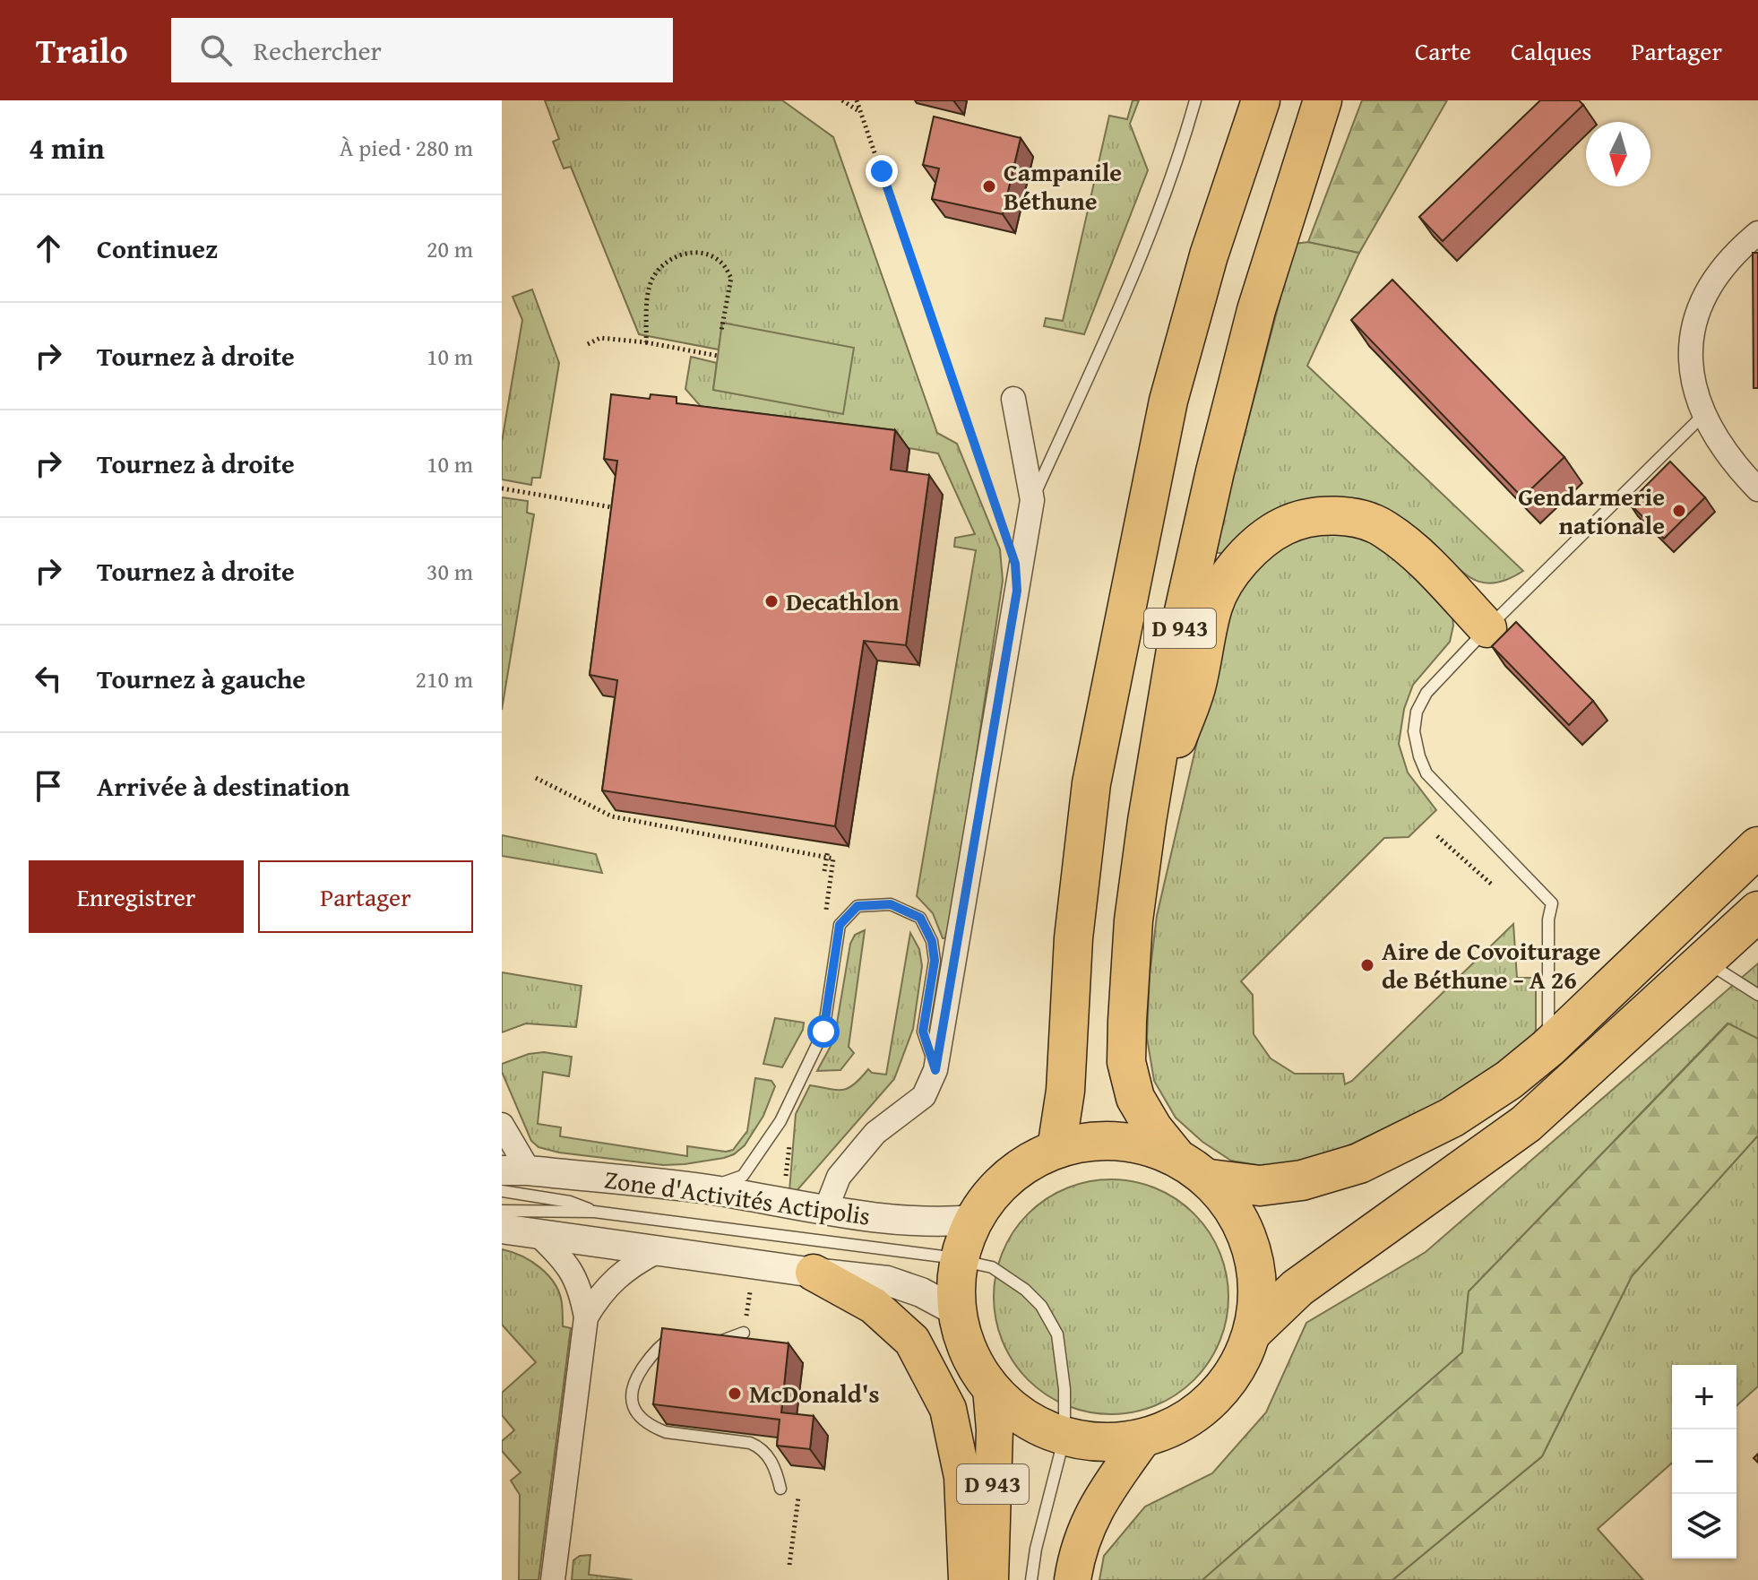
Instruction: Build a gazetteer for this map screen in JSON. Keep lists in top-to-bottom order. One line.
{"streets":{"highway":["D 943"],"street":["Zone d'Activités Actipolis"]},"places":["Campanile Béthune","Gendarmerie nationale","Decathlon","Aire de Covoiturage de Béthune − A 26","McDonald's"],"north":"bottom","page":{"header":"Trailo","search":"Rechercher","nav":["Carte","Calques","Partager"],"heading":["4 min","À pied · 280 m"],"list":[["Continuez","20 m"],["Tournez à droite","10 m"],["Tournez à droite","10 m"],["Tournez à droite","30 m"],["Tournez à gauche","210 m"],"Arrivée à destination"],"buttons":["Enregistrer","Partager"],"map_buttons":["+","−"]}}
